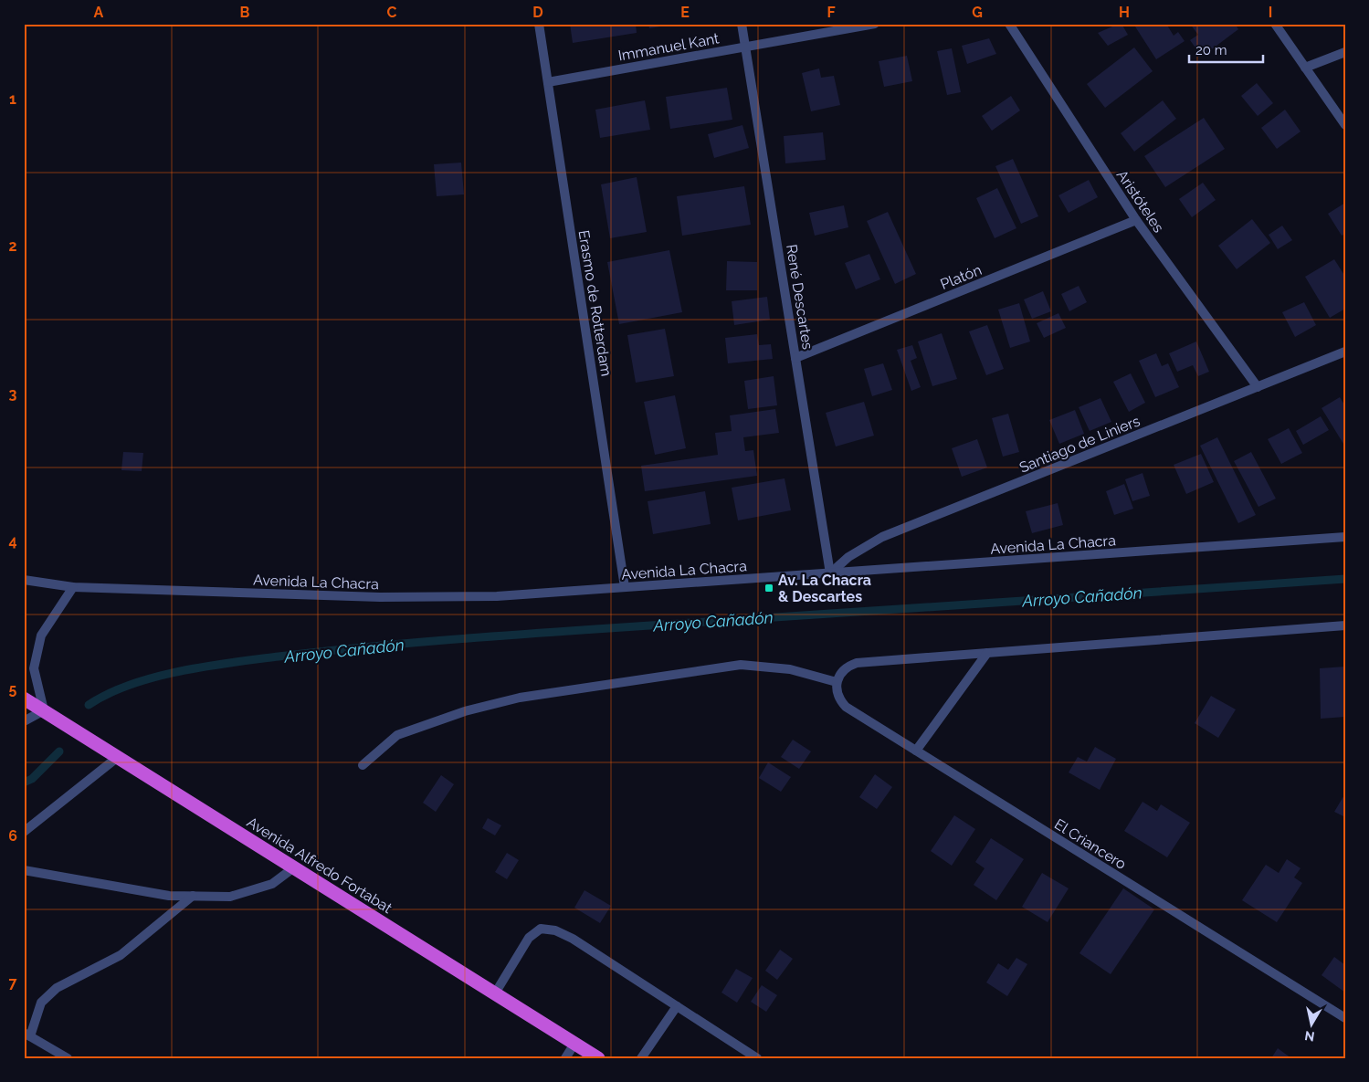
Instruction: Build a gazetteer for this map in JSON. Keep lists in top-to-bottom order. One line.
{"streets":{"highway":["Avenida Alfredo Fortabat"],"street":["Immanuel Kant","Aristóteles","Platón","René Descartes","Erasmo de Rotterdam","Santiago de Liniers","Avenida La Chacra","El Criancero"]},"crossings":[["Immanuel Kant","René Descartes"],["Immanuel Kant","Erasmo de Rotterdam"],["Aristóteles","Platón"],["Aristóteles","Santiago de Liniers"],["Platón","René Descartes"],["René Descartes","Santiago de Liniers"],["René Descartes","Avenida La Chacra"],["Erasmo de Rotterdam","Avenida La Chacra"],["Santiago de Liniers","Avenida La Chacra"]],"water":["Arroyo Cañadón"],"places":{"transit":["Av. La Chacra & Descartes"]},"scale_bar":"20 m","north":"bottom","grid":{"columns":["A","B","C","D","E","F","G","H","I"],"rows":["1","2","3","4","5","6","7"]}}
